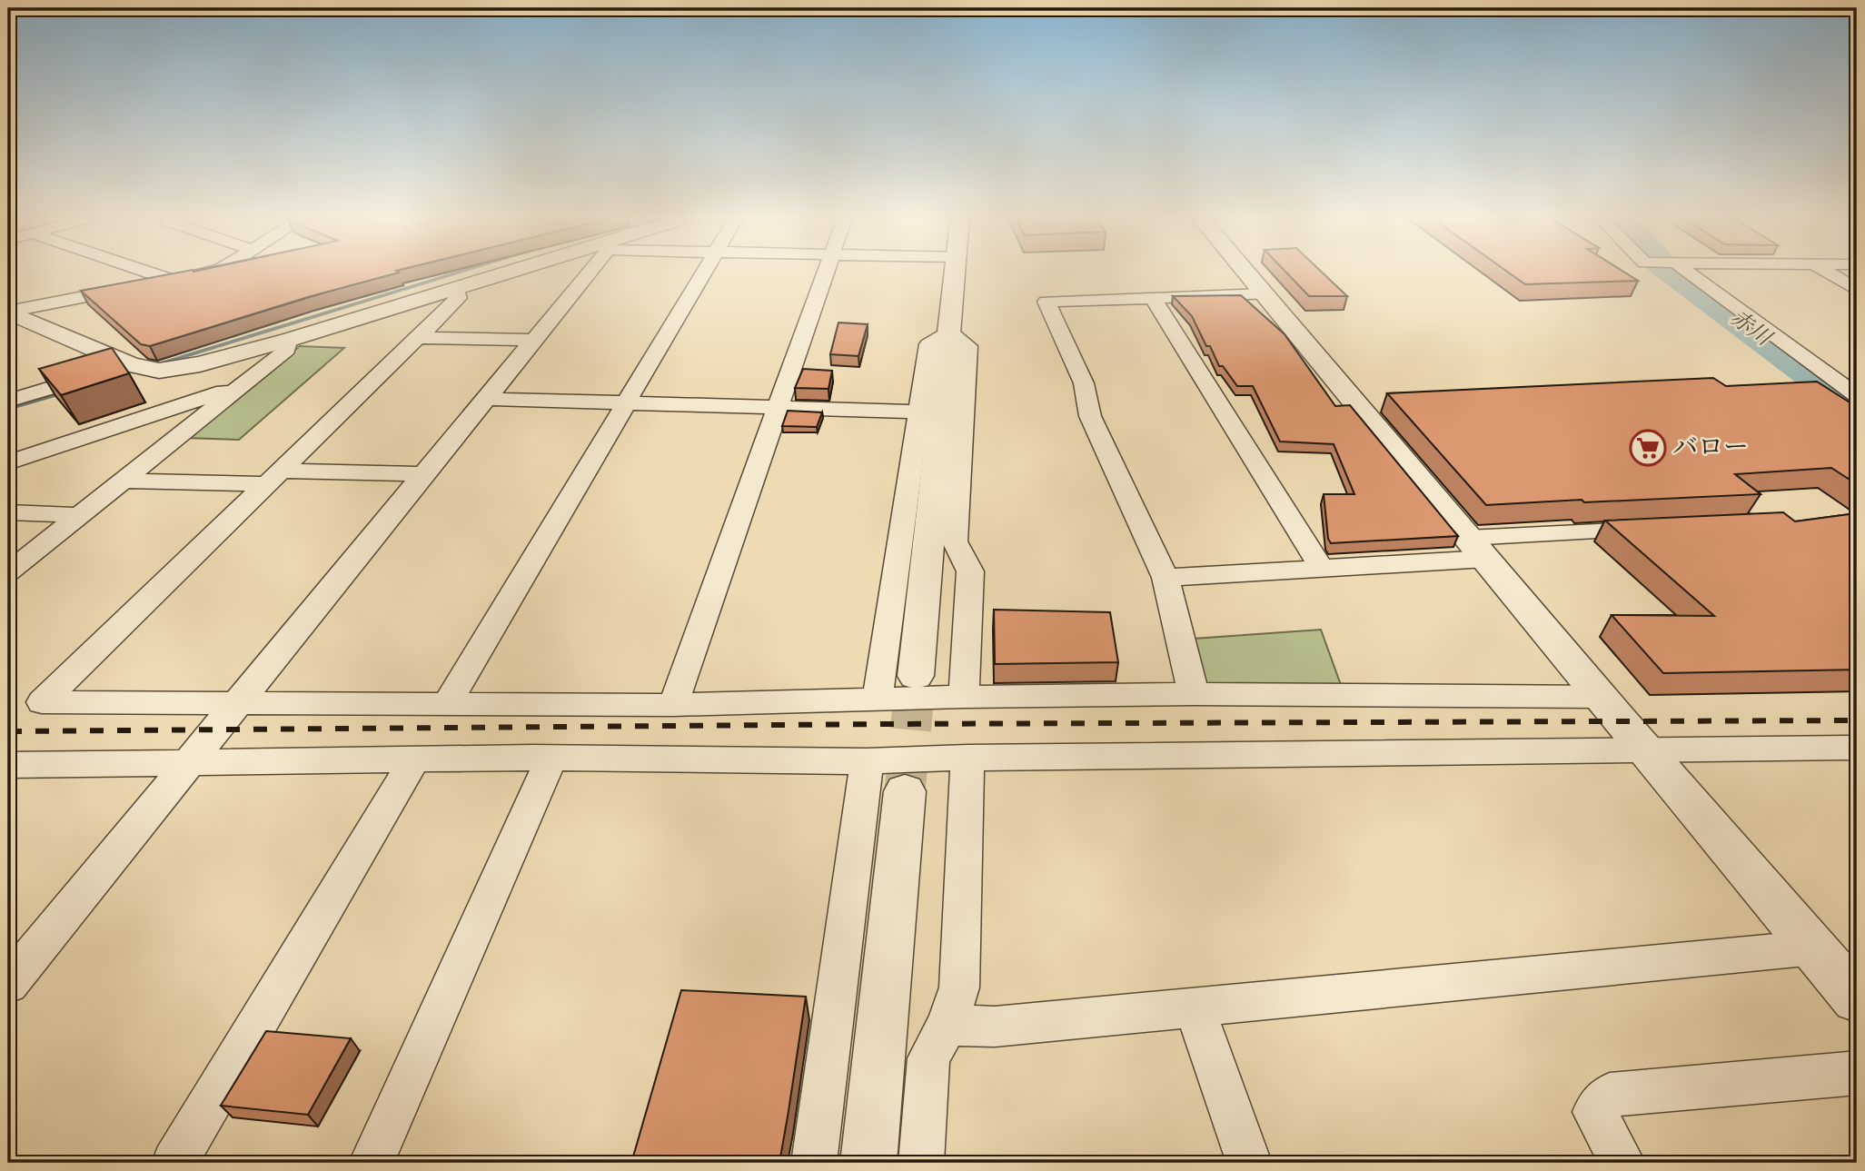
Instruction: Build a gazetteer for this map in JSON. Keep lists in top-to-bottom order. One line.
{"water":["赤川"],"places":{"supermarket":["バロー"]}}
